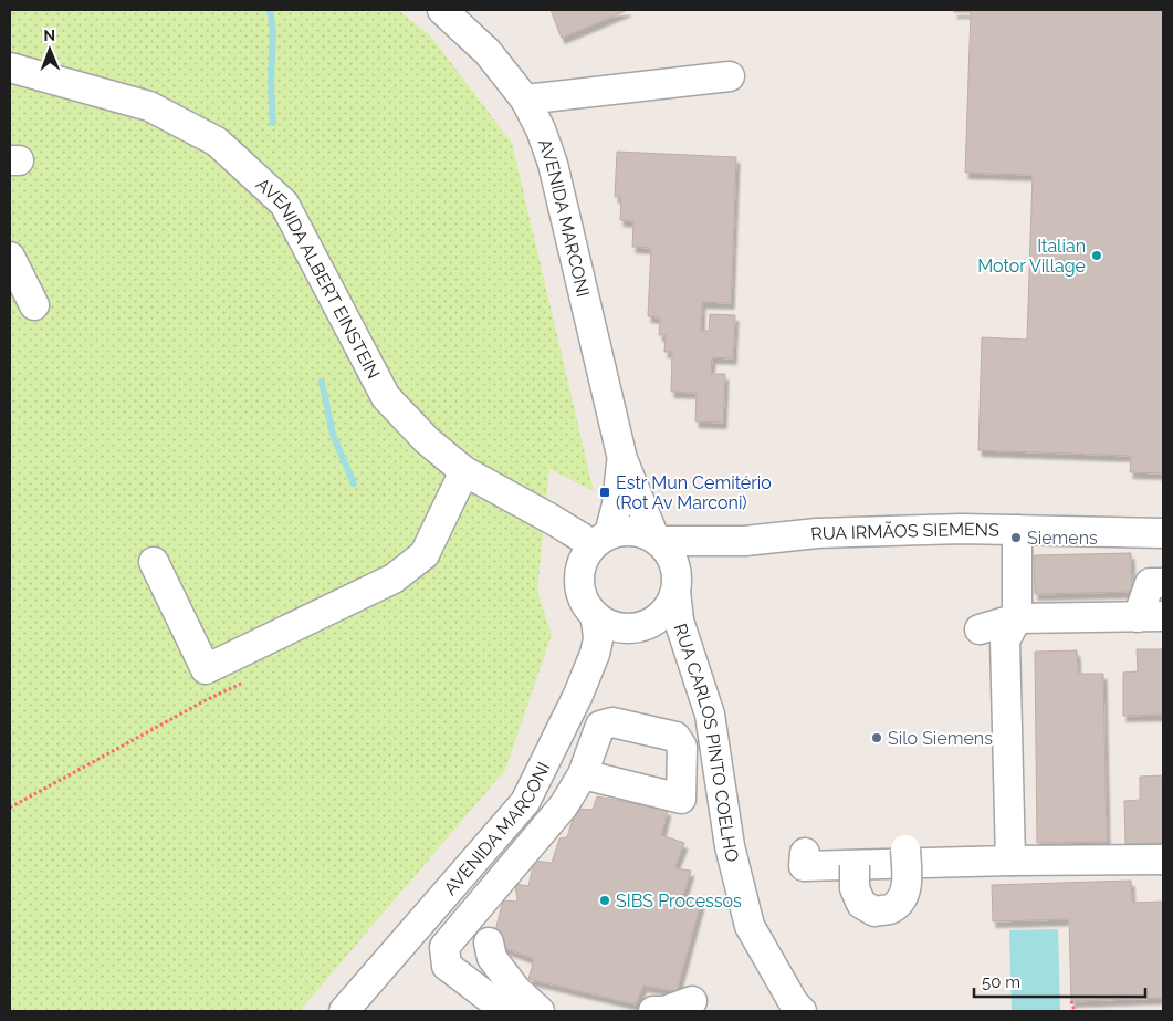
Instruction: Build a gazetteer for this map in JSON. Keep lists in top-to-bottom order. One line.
{"streets":{"street":["AVENIDA MARCONI","AVENIDA ALBERT EINSTEIN","RUA IRMÃOS SIEMENS","RUA CARLOS PINTO COELHO"]},"crossings":[["AVENIDA MARCONI","AVENIDA ALBERT EINSTEIN"],["AVENIDA MARCONI","RUA IRMÃOS SIEMENS"],["AVENIDA MARCONI","RUA CARLOS PINTO COELHO"],["AVENIDA ALBERT EINSTEIN","RUA IRMÃOS SIEMENS"],["AVENIDA ALBERT EINSTEIN","RUA CARLOS PINTO COELHO"],["RUA IRMÃOS SIEMENS","RUA CARLOS PINTO COELHO"]],"places":{"other":["Italian Motor Village","Siemens","Silo Siemens","SIBS Processos"],"transit":["Estr Mun Cemitério (Rot Av Marconi)"]},"scale_bar":"50 m","north":"top"}
